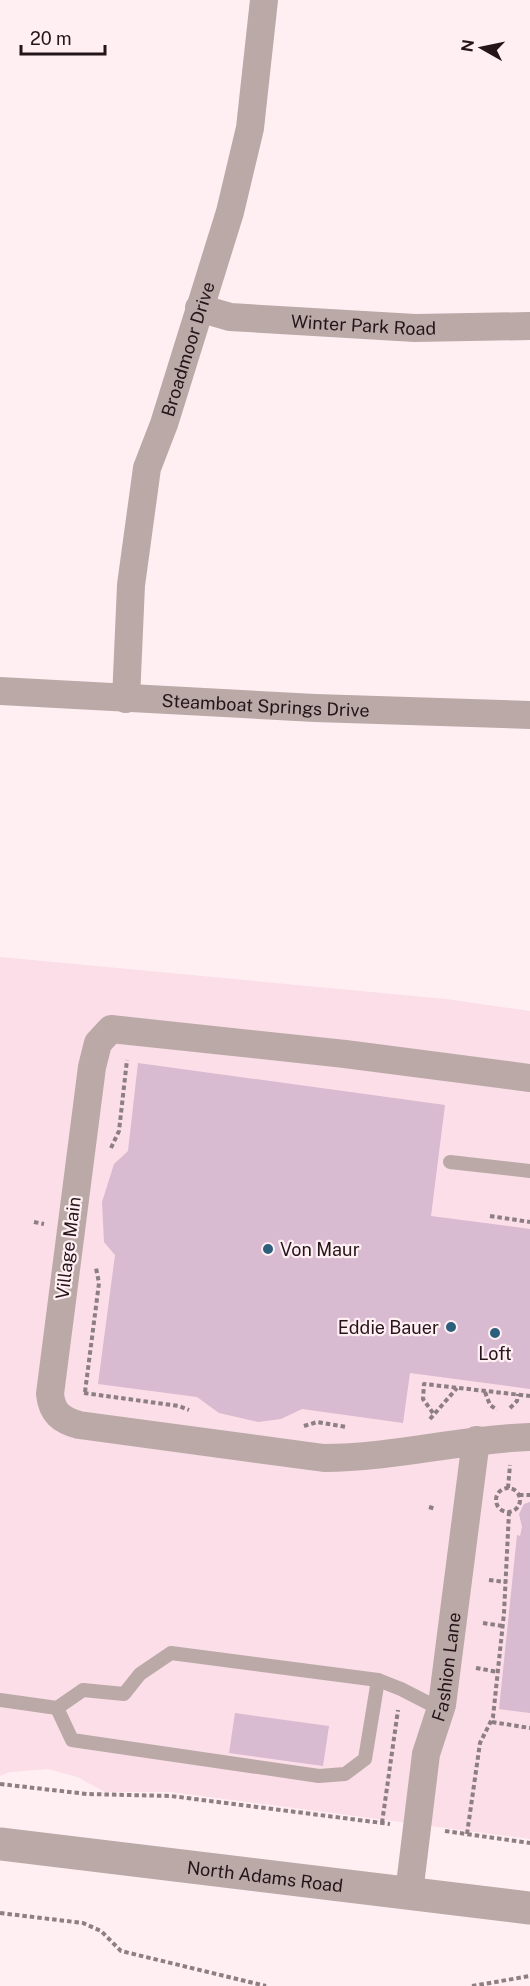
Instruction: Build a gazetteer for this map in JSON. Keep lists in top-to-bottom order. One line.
{"streets":{"street":["Winter Park Road","Broadmoor Drive","Steamboat Springs Drive","Village Main","Fashion Lane","North Adams Road"]},"crossings":[["Winter Park Road","Broadmoor Drive"],["Broadmoor Drive","Steamboat Springs Drive"],["Village Main","Fashion Lane"],["Fashion Lane","North Adams Road"]],"places":["Von Maur","Eddie Bauer","Loft"],"scale_bar":"20 m","north":"left"}
